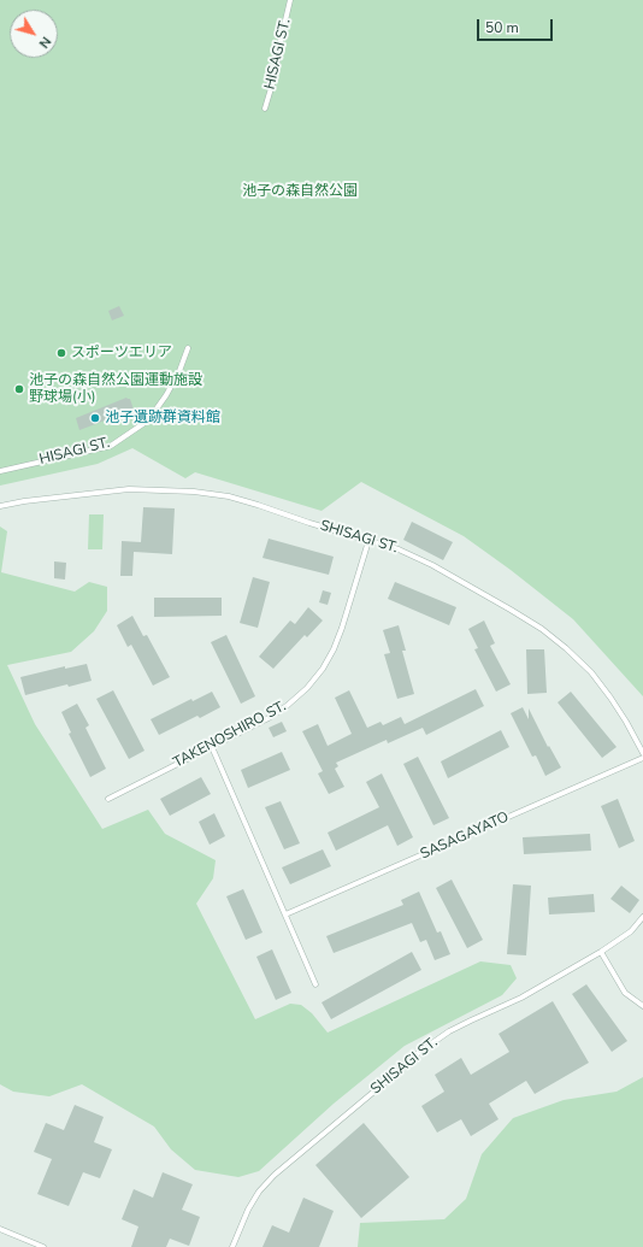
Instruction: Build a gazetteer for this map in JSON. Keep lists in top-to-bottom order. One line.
{"streets":{"lane":["HISAGI ST.","SHISAGI ST.","TAKENOSHIRO ST.","SASAGAYATO"]},"crossings":[["SHISAGI ST.","TAKENOSHIRO ST."]],"parks":["池子の森自然公園"],"places":["スポーツエリア","池子の森自然公園運動施設 野球場(小)","池子遺跡群資料館"],"scale_bar":"50 m","north":"bottom right"}
